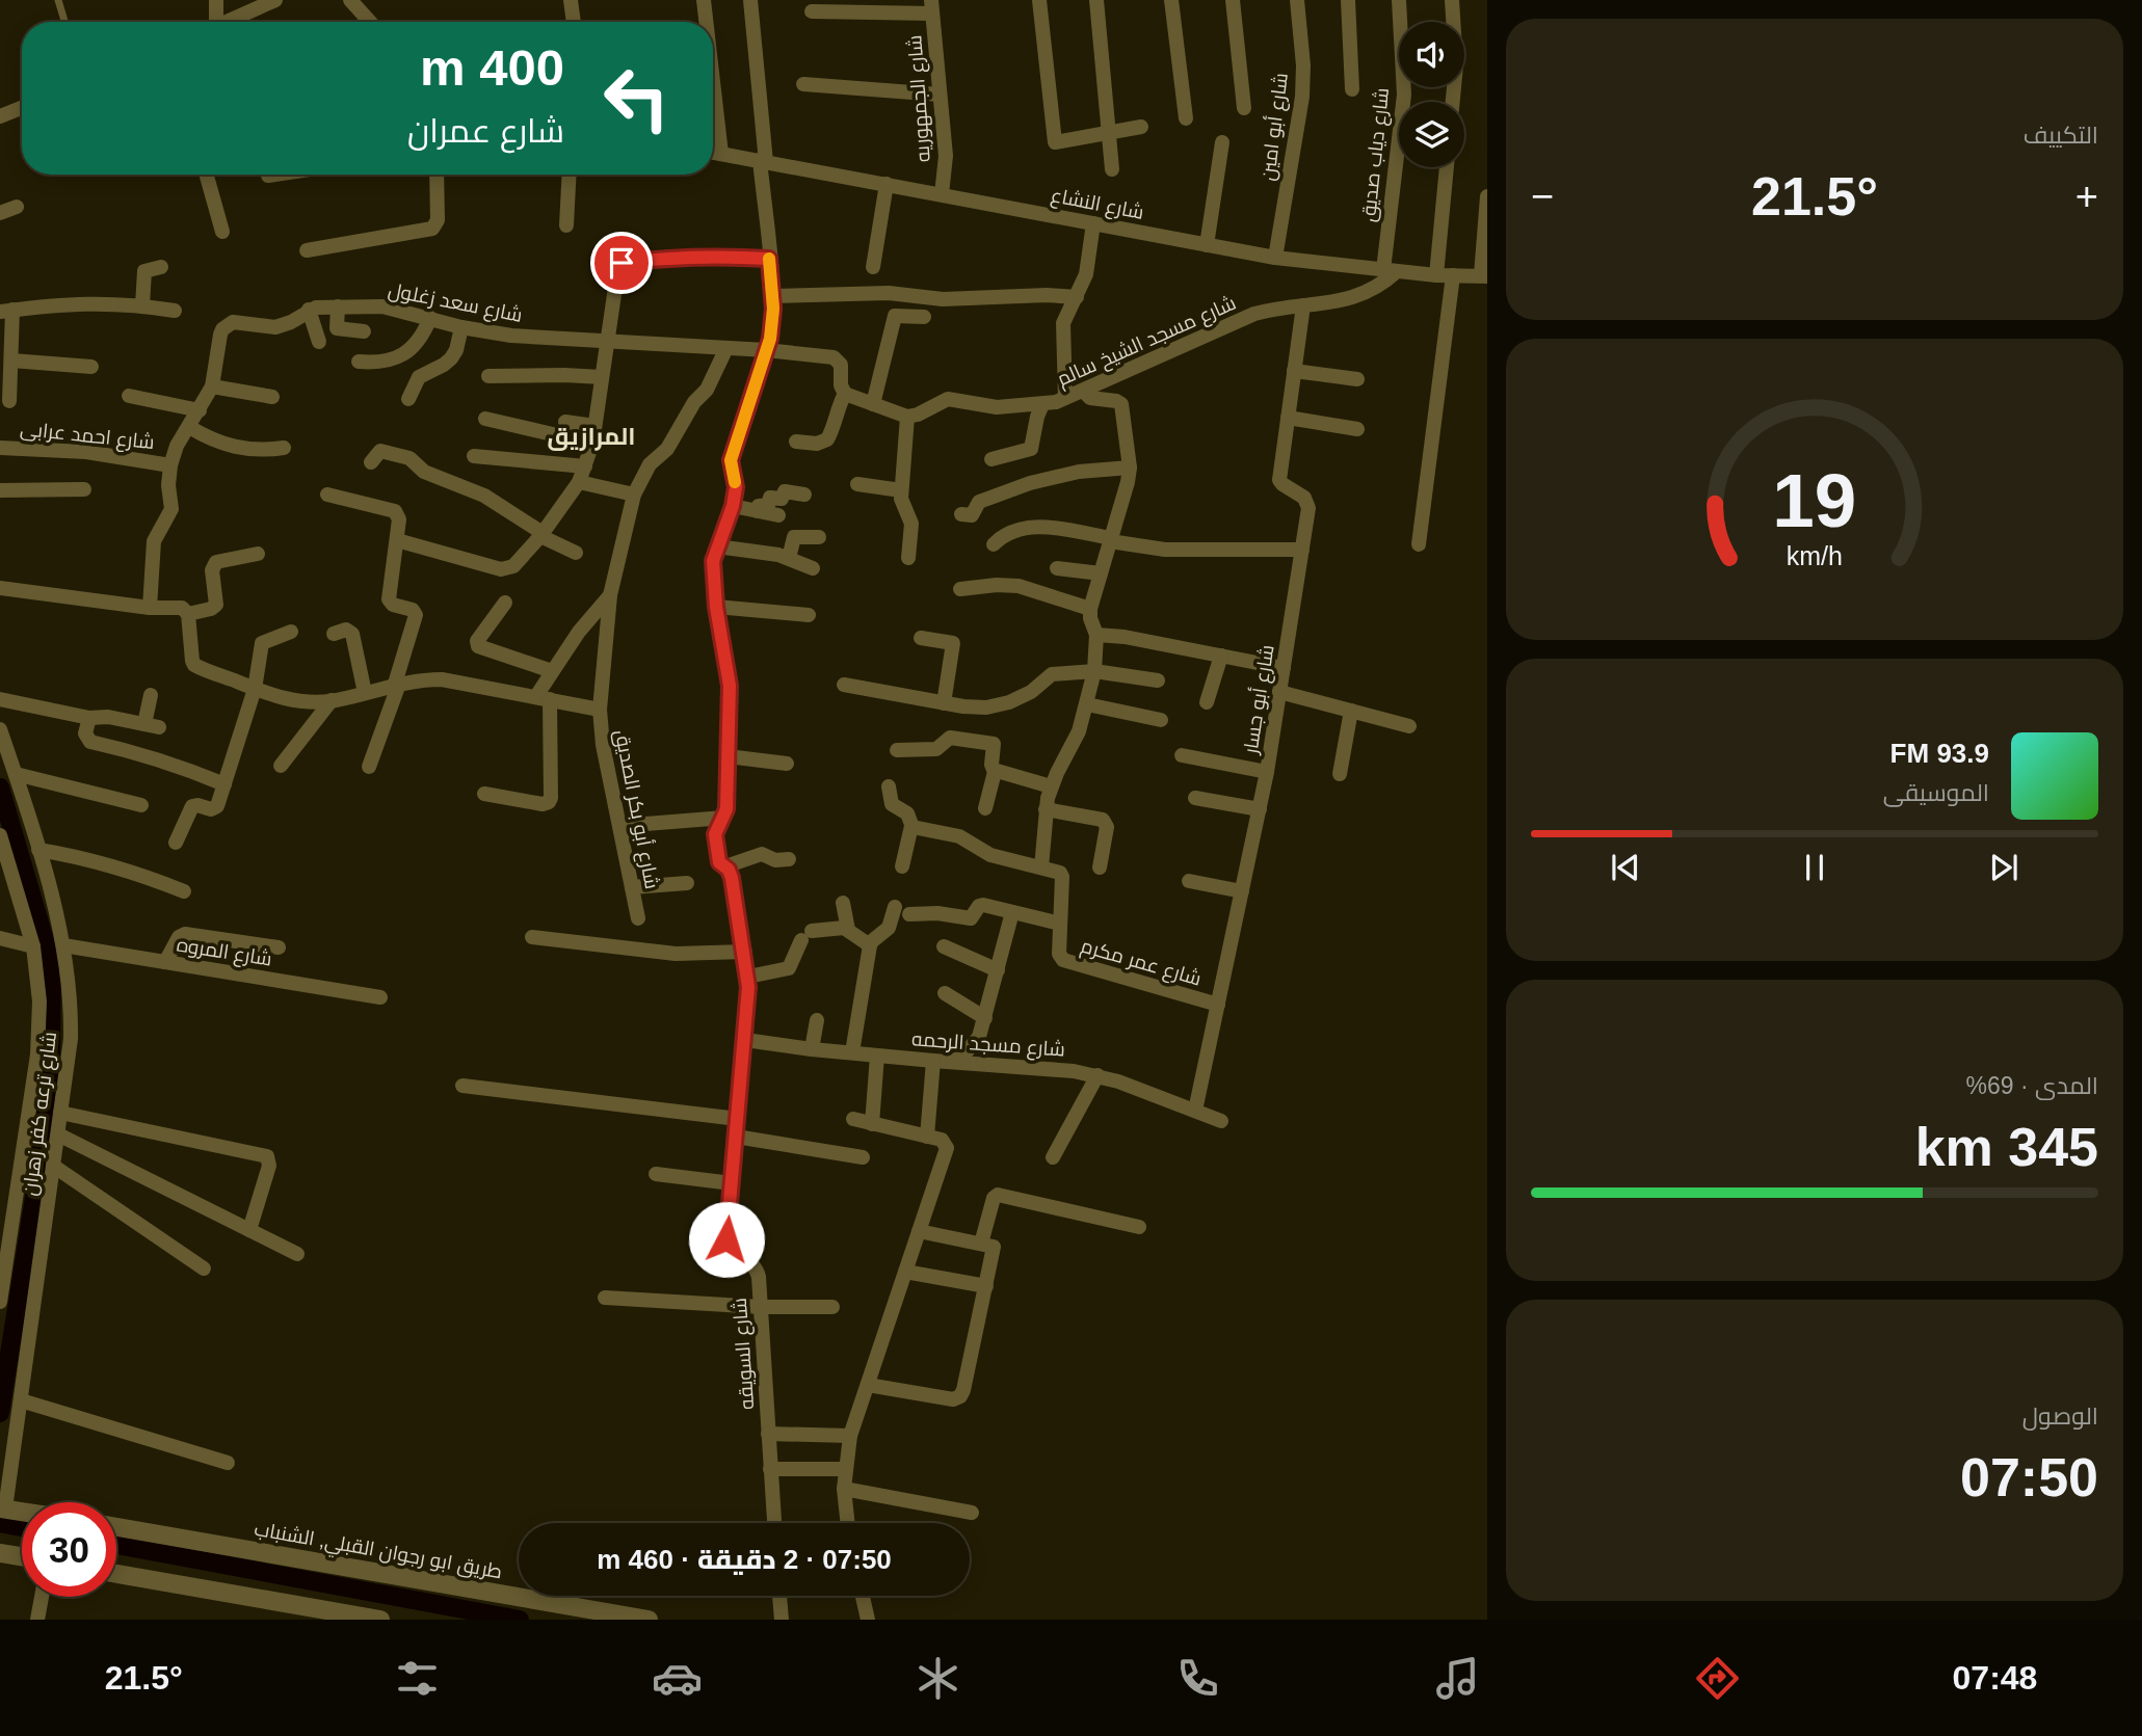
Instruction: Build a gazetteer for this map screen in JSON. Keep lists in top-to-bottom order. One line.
{"streets":{"street":["شارع الجمهوريه","شارع أبو امين","شارع دياب صديق","شارع النشاع","شارع سعد زغلول","شارع مسجد الشيخ سالم","شارع احمد عرابى","شارع أبو جسار","شارع أبو بكر الصديق","شارع المروه","شارع عمر مكرم","شارع مسجد الرحمه","شارع ترعه كفر زهران","شارع السويقه","طريق ابو رجوان القبلي, الشنباب"]},"crossings":[["شارع الجمهوريه","شارع النشاع"],["شارع أبو امين","شارع النشاع"],["شارع دياب صديق","شارع النشاع"],["شارع دياب صديق","شارع مسجد الشيخ سالم"],["شارع النشاع","شارع مسجد الشيخ سالم"],["شارع النشاع","شارع السويقه"],["شارع سعد زغلول","شارع احمد عرابى"],["شارع سعد زغلول","شارع أبو بكر الصديق"],["شارع سعد زغلول","شارع السويقه"],["شارع مسجد الشيخ سالم","شارع أبو جسار"],["شارع أبو جسار","شارع عمر مكرم"],["شارع أبو جسار","شارع مسجد الرحمه"],["شارع المروه","شارع ترعه كفر زهران"],["شارع مسجد الرحمه","شارع السويقه"]],"districts":["المرازيق"],"page":{"tile":["التكييف",["المدى · 69%","345 km"],["الوصول","07:50"]],"turn":["400 m","شارع عمران"],"heat":["−","21.5°","+"],"song":["93.9 FM","الموسيقى"],"limit":"30","trip":"07:50 · 2 دقيقة · 460 m","tabs":["07:48","21.5°"],"gauge":["19","km/h"]}}
